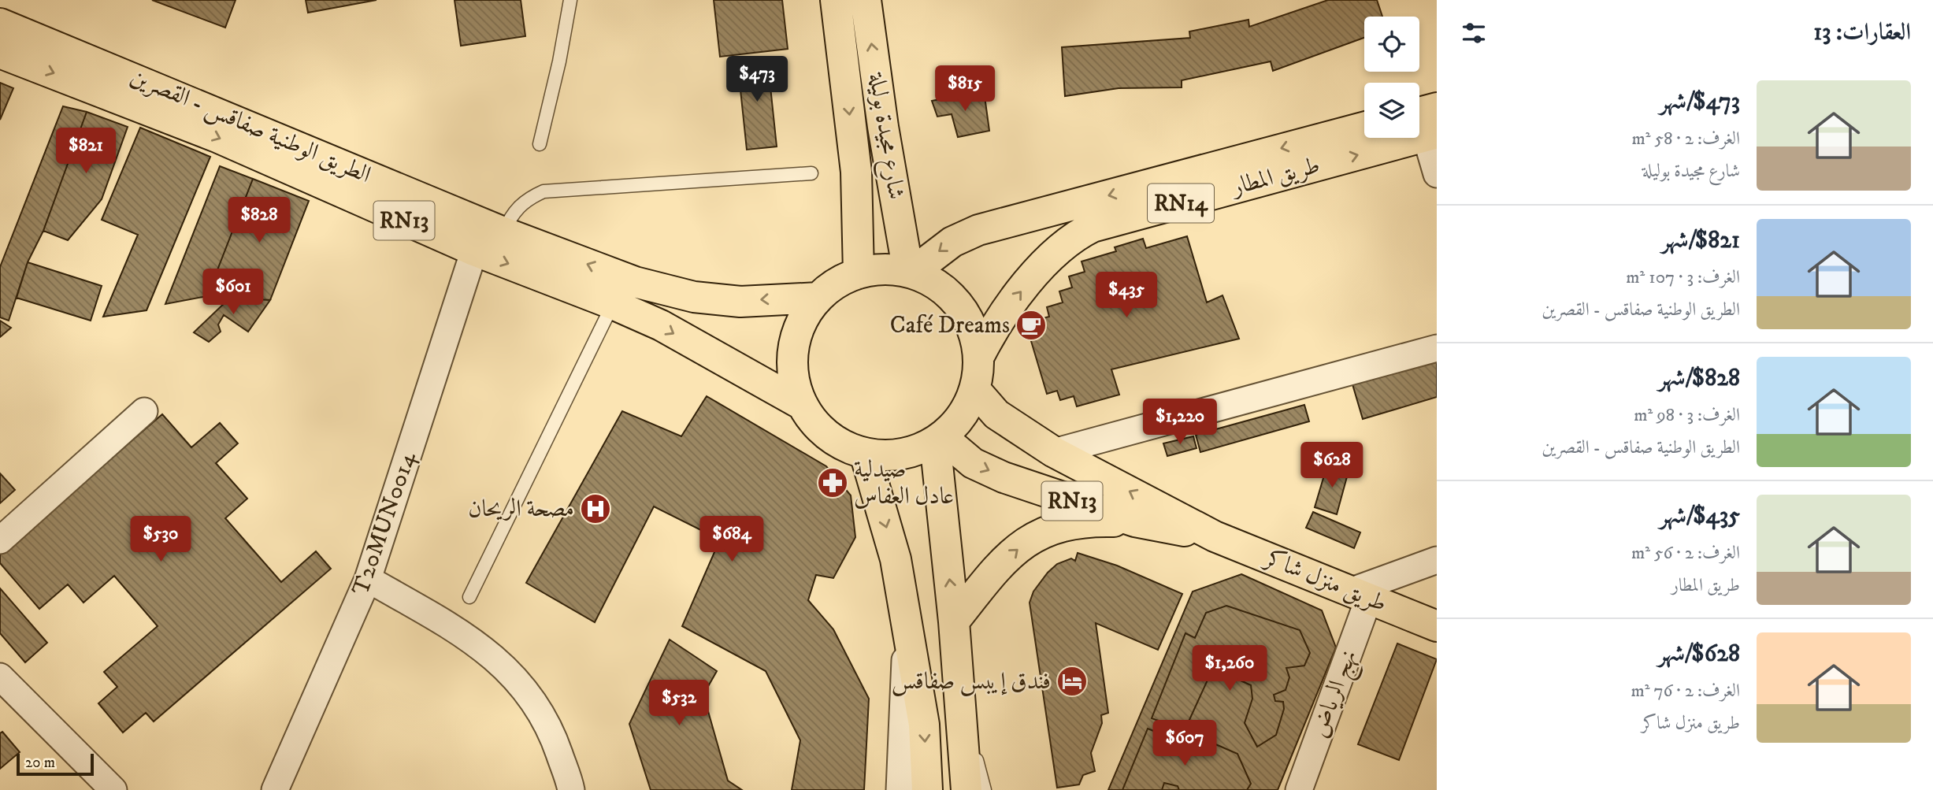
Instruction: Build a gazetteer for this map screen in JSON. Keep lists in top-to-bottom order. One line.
{"streets":{"main road":["الطريق الوطنية صفاقس - القصرين","شارع مجيدة بوليلة","طريق المطار","RN14","RN13","طريق منزل شاكر"],"street":["T20MUN0014","نهج الرياض"]},"crossings":[["الطريق الوطنية صفاقس - القصرين","شارع مجيدة بوليلة"],["الطريق الوطنية صفاقس - القصرين","طريق المطار"],["الطريق الوطنية صفاقس - القصرين","T20MUN0014"],["الطريق الوطنية صفاقس - القصرين","طريق منزل شاكر"],["شارع مجيدة بوليلة","طريق المطار"],["شارع مجيدة بوليلة","طريق منزل شاكر"],["طريق المطار","طريق منزل شاكر"],["طريق منزل شاكر","نهج الرياض"]],"places":{"cafe":["Café Dreams"],"pharmacy":["صيدلية عادل العفاس"],"hospital":["مصحة الريحان"],"hotel":["فندق إيبس صفاقس"]},"scale_bar":"20 m","page":{"heading":"العقارات: 13","price":["$473","$815","$821","$828","$601","$435","$1,220","$628","$530","$684","$1,260","$532","$607"],"list":[{"name":"$473/شهر","note":"الغرف: 2 · 58 m² · شارع مجيدة بوليلة"},{"name":"$821/شهر","note":"الغرف: 3 · 107 m² · الطريق الوطنية صفاقس - القصرين"},{"name":"$828/شهر","note":"الغرف: 3 · 98 m² · الطريق الوطنية صفاقس - القصرين"},{"name":"$435/شهر","note":"الغرف: 2 · 56 m² · طريق المطار"},{"name":"$628/شهر","note":"الغرف: 2 · 76 m² · طريق منزل شاكر"}],"scale":"20 m"}}
